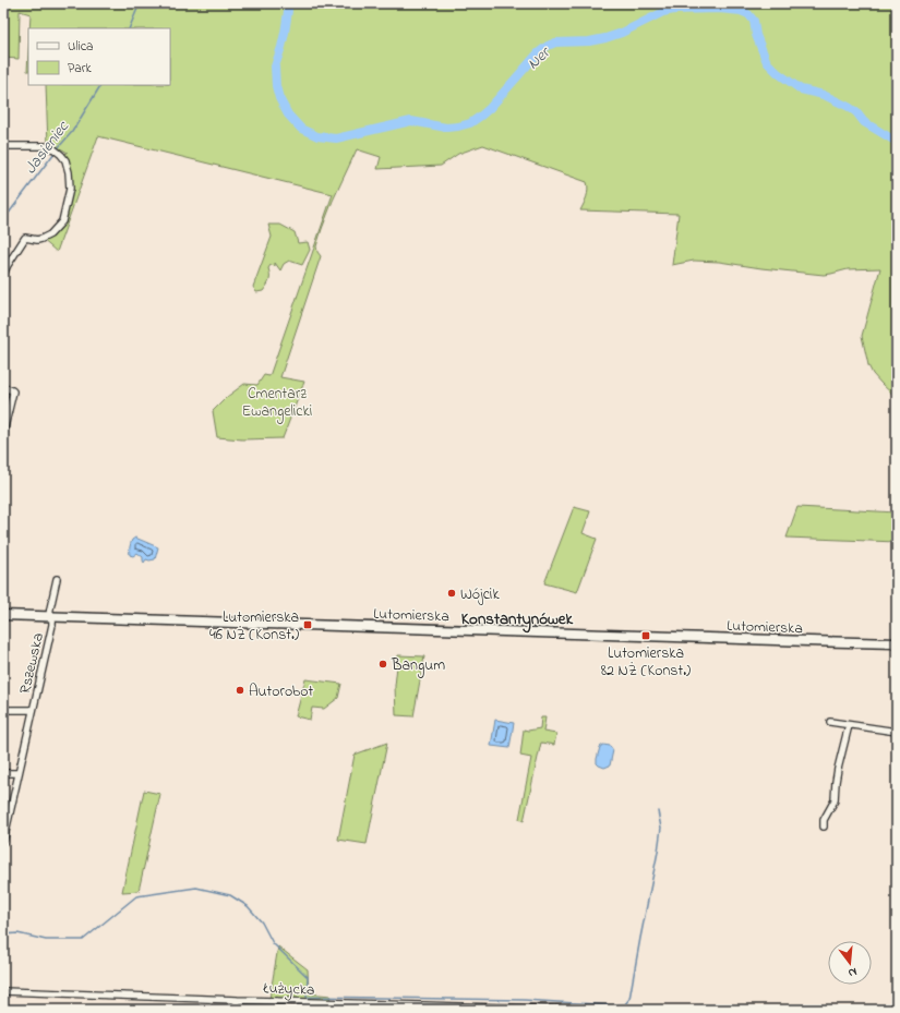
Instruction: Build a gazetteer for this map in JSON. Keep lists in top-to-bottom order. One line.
{"streets":{"main road":["Lutomierska"],"street":["Rszewska","Łużycka"]},"crossings":[["Lutomierska","Rszewska"]],"districts":["Konstantynówek"],"water":["Ner","Jasieniec"],"parks":["Cmentarz Ewangelicki"],"places":{"other":["Wójcik","Bangum","Autorobot"],"transit":["Lutomierska 46 NŻ (Konst.)","Lutomierska 82 NŻ (Konst.)"]},"legend":["Ulica","Park"],"north":"bottom"}
